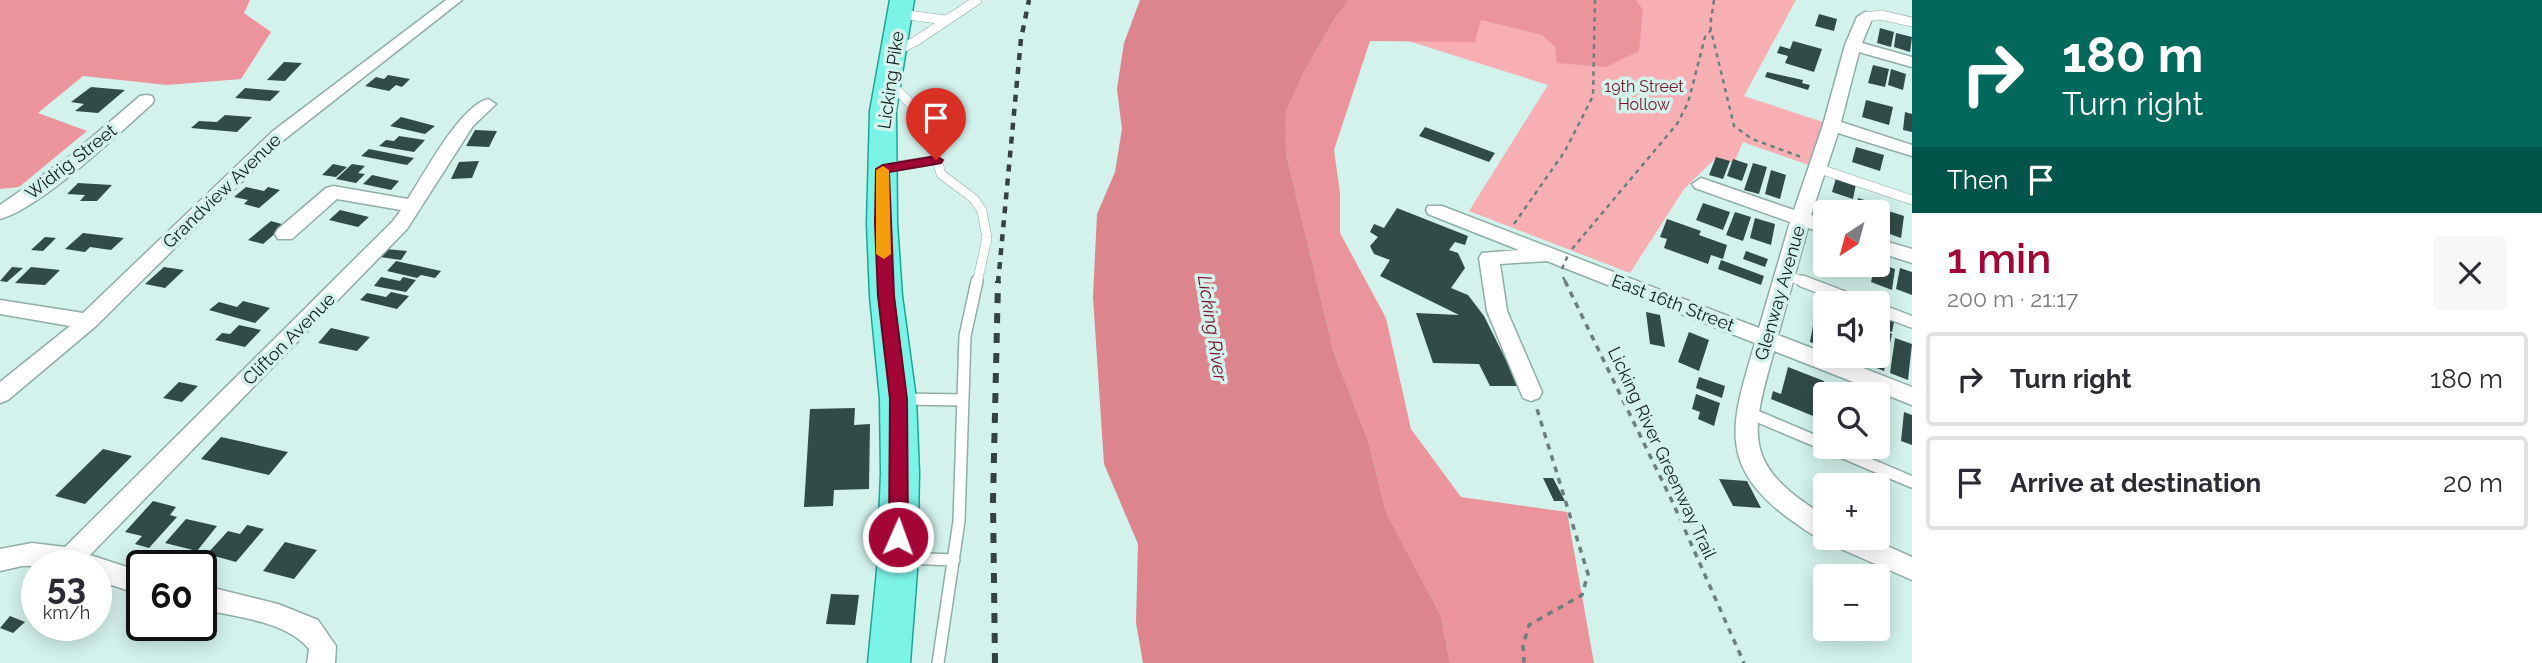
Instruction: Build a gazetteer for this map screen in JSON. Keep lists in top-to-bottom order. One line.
{"streets":{"main road":["Licking Pike"],"street":["Widrig Street","Grandview Avenue","Glenway Avenue","East 16th Street","Clifton Avenue"],"path":["Licking River Greenway Trail"]},"crossings":[["Glenway Avenue","East 16th Street"],["East 16th Street","Licking River Greenway Trail"]],"water":["Licking River"],"parks":["19th Street Hollow"],"north":"bottom left","page":{"turn":["180 m","Turn right"],"then":"Then","map_buttons":["+","−"],"heading":["1 min","200 m · 21:17"],"list":[{"name":"Turn right","value":"180 m"},{"name":"Arrive at destination","value":"20 m"}],"speed":"53 km/h","limit":"60"}}
